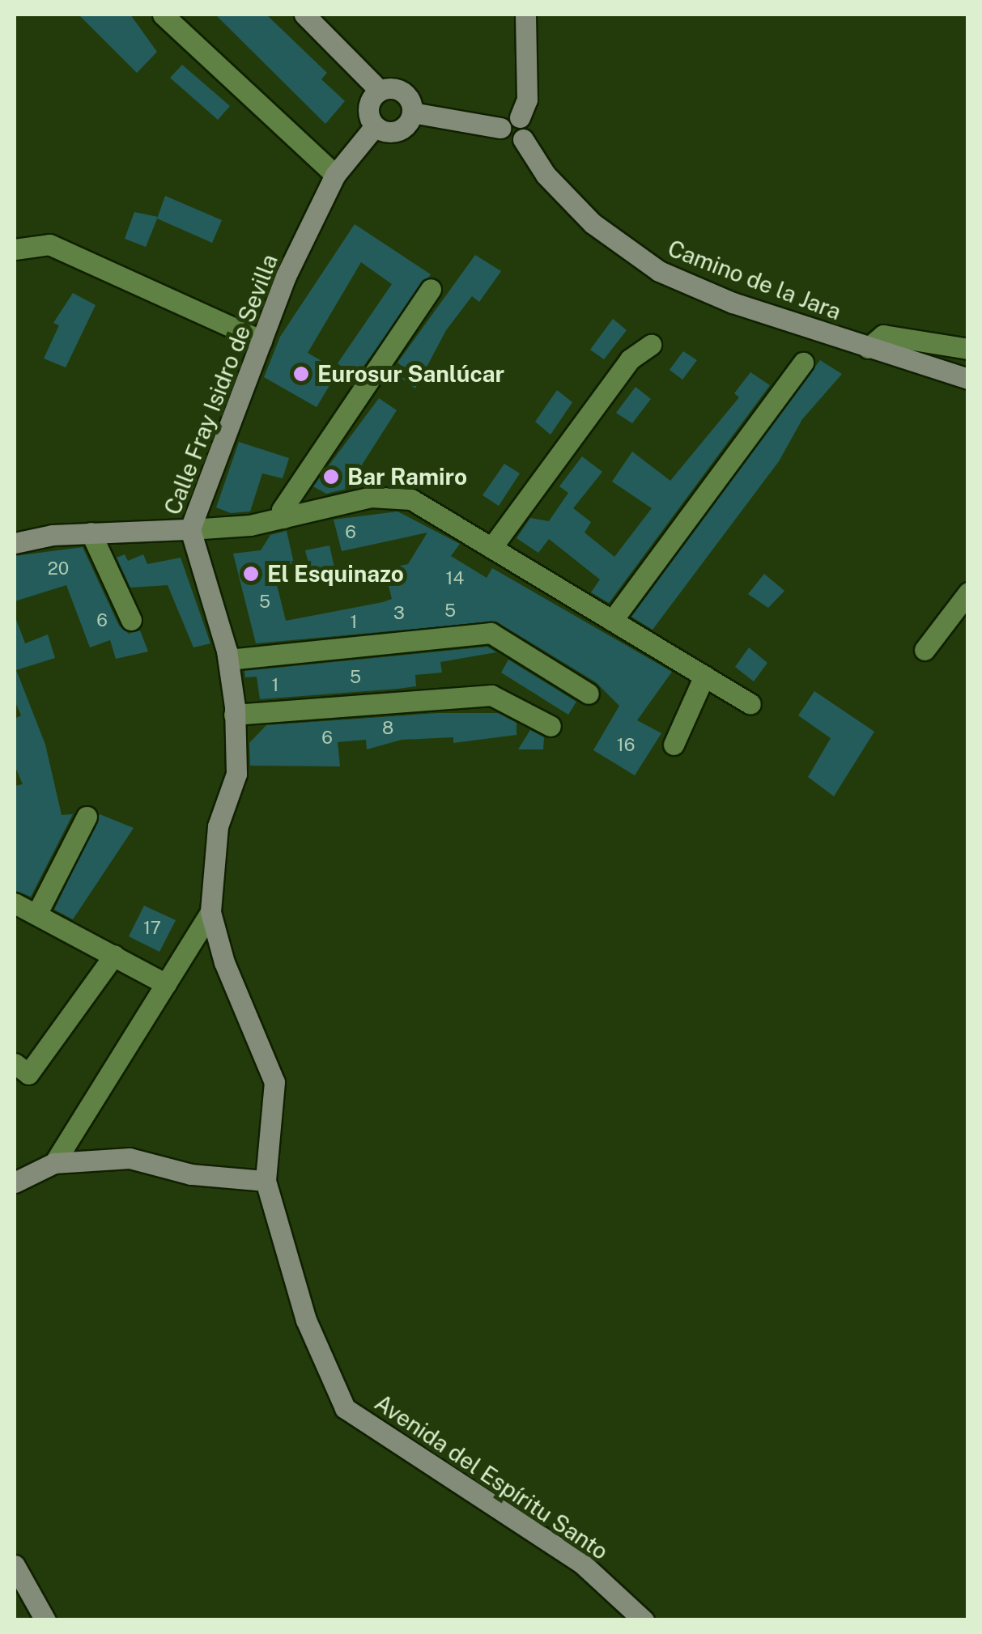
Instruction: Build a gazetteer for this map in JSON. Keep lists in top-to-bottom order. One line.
{"streets":{"street":["Camino de la Jara","Calle Fray Isidro de Sevilla","Avenida del Espíritu Santo"]},"crossings":[["Calle Fray Isidro de Sevilla","Avenida del Espíritu Santo"]],"places":["Eurosur Sanlúcar","Bar Ramiro","El Esquinazo"],"house_numbers":["6","20","14","5","5","3","6","1","5","1","8","6","16","17"]}
